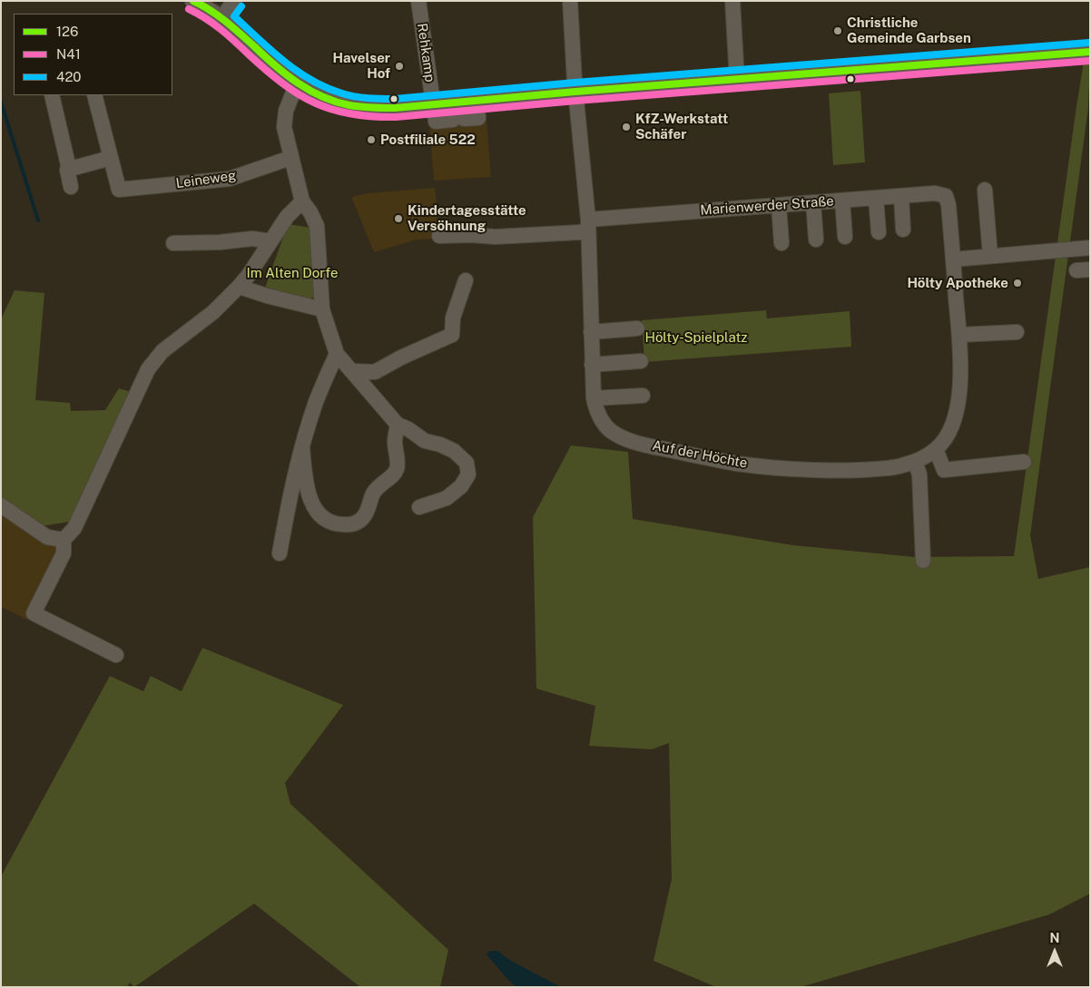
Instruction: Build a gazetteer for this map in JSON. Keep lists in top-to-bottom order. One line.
{"streets":{"street":["Rehkamp","Leineweg","Marienwerder Straße","Auf der Höchte"]},"crossings":[["Marienwerder Straße","Auf der Höchte"]],"parks":["Im Alten Dorfe","Hölty-Spielplatz"],"places":["Christliche Gemeinde Garbsen","Havelser Hof","KfZ-Werkstatt Schäfer","Postfiliale 522","Kindertagesstätte Versöhnung","Hölty Apotheke"],"lines":["transit line 126","transit line 420","transit line N41"],"legend":["126","N41","420"],"north":"top"}
